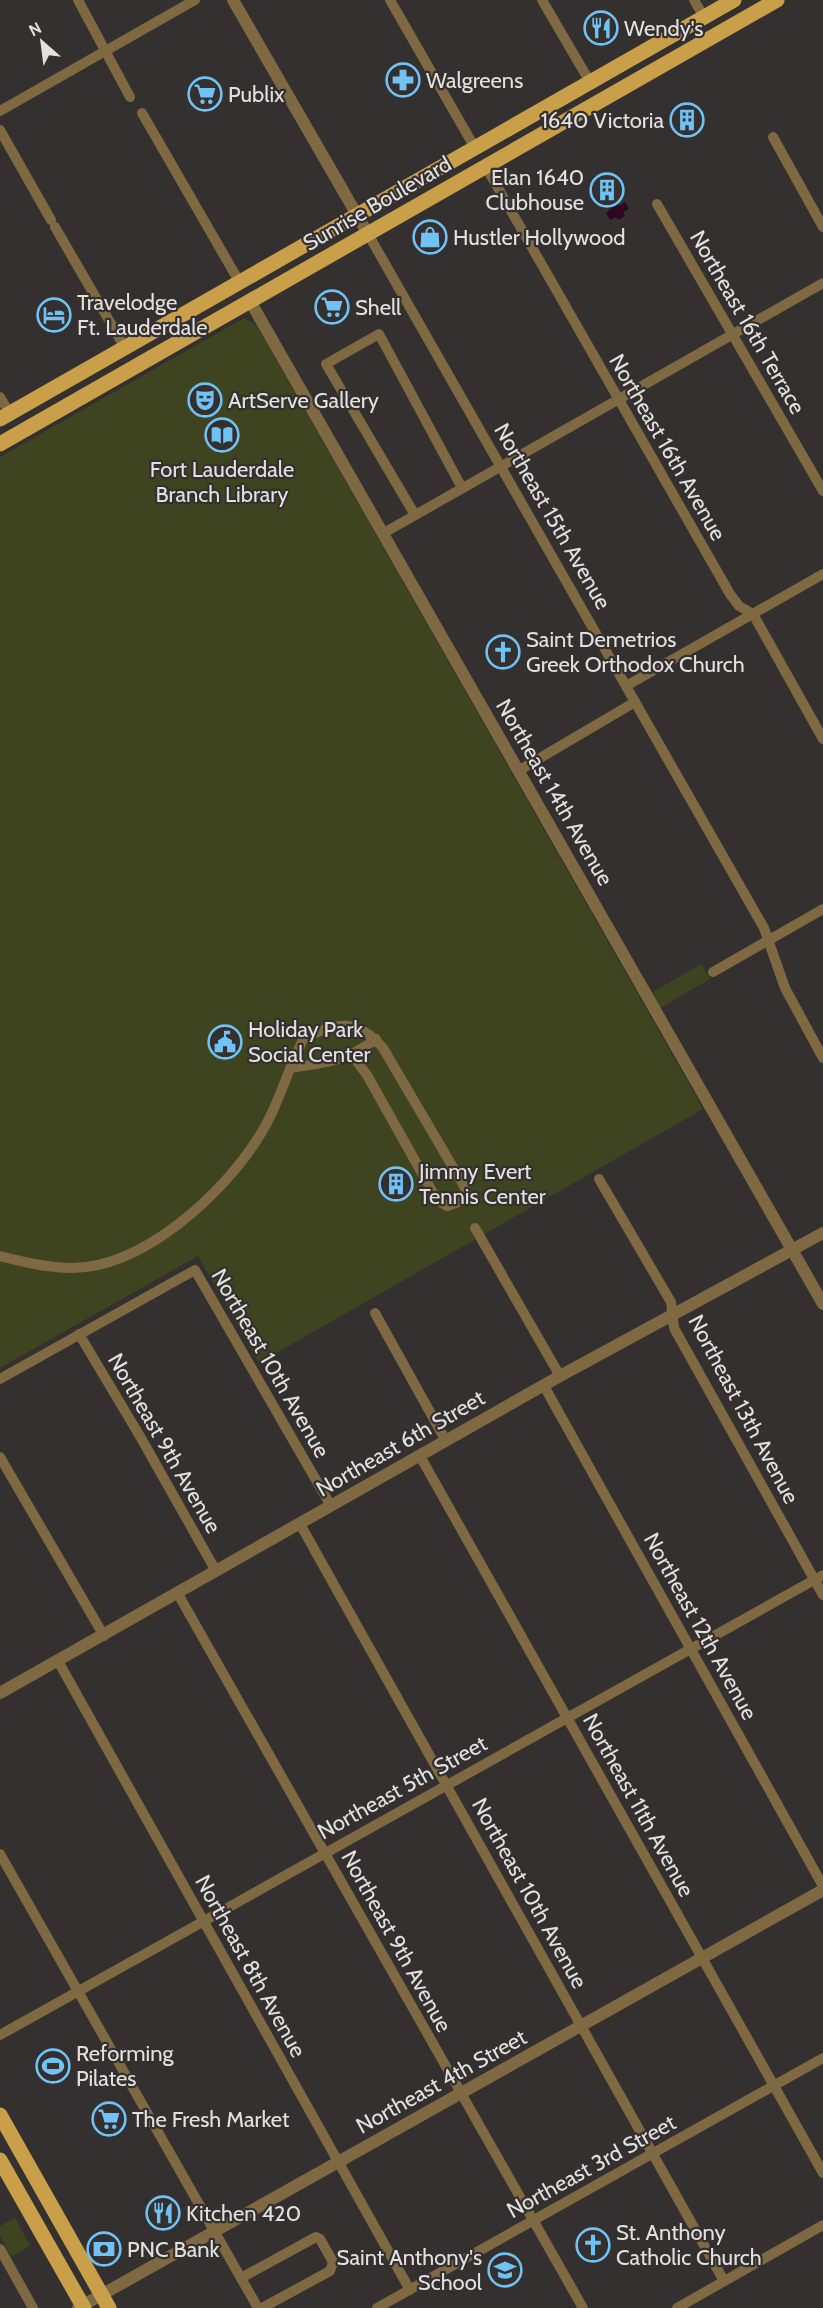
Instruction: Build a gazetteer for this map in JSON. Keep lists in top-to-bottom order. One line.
{"streets":{"main road":["Sunrise Boulevard"],"street":["Northeast 16th Terrace","Northeast 16th Avenue","Northeast 15th Avenue","Northeast 14th Avenue","Northeast 10th Avenue","Northeast 13th Avenue","Northeast 9th Avenue","Northeast 6th Street","Northeast 12th Avenue","Northeast 5th Street","Northeast 11th Avenue","Northeast 8th Avenue","Northeast 4th Street","Northeast 3rd Street"]},"crossings":[["Sunrise Boulevard","Northeast 16th Avenue"],["Sunrise Boulevard","Northeast 15th Avenue"],["Sunrise Boulevard","Northeast 14th Avenue"],["Northeast 14th Avenue","Northeast 6th Street"],["Northeast 10th Avenue","Northeast 9th Avenue"],["Northeast 10th Avenue","Northeast 6th Street"],["Northeast 10th Avenue","Northeast 5th Street"],["Northeast 10th Avenue","Northeast 4th Street"],["Northeast 10th Avenue","Northeast 3rd Street"],["Northeast 13th Avenue","Northeast 6th Street"],["Northeast 13th Avenue","Northeast 5th Street"],["Northeast 9th Avenue","Northeast 6th Street"],["Northeast 9th Avenue","Northeast 5th Street"],["Northeast 9th Avenue","Northeast 4th Street"],["Northeast 9th Avenue","Northeast 3rd Street"],["Northeast 6th Street","Northeast 12th Avenue"],["Northeast 6th Street","Northeast 11th Avenue"],["Northeast 6th Street","Northeast 8th Avenue"],["Northeast 12th Avenue","Northeast 5th Street"],["Northeast 12th Avenue","Northeast 4th Street"],["Northeast 5th Street","Northeast 11th Avenue"],["Northeast 5th Street","Northeast 8th Avenue"],["Northeast 11th Avenue","Northeast 4th Street"],["Northeast 11th Avenue","Northeast 3rd Street"],["Northeast 8th Avenue","Northeast 4th Street"],["Northeast 8th Avenue","Northeast 3rd Street"]],"places":{"restaurant":["Wendy's","Kitchen 420"],"pharmacy":["Walgreens"],"supermarket":["Publix","Shell","The Fresh Market"],"building":["1640 Victoria","Elan 1640 Clubhouse","Jimmy Evert Tennis Center"],"shop":["Hustler Hollywood"],"hotel":["Travelodge Ft. Lauderdale"],"theatre":["ArtServe Gallery"],"library":["Fort Lauderdale Branch Library"],"church":["Saint Demetrios Greek Orthodox Church","St. Anthony Catholic Church"],"public building":["Holiday Park Social Center"],"sports":["Reforming Pilates"],"bank":["PNC Bank"],"school or university":["Saint Anthony's School"]},"north":"top left"}
